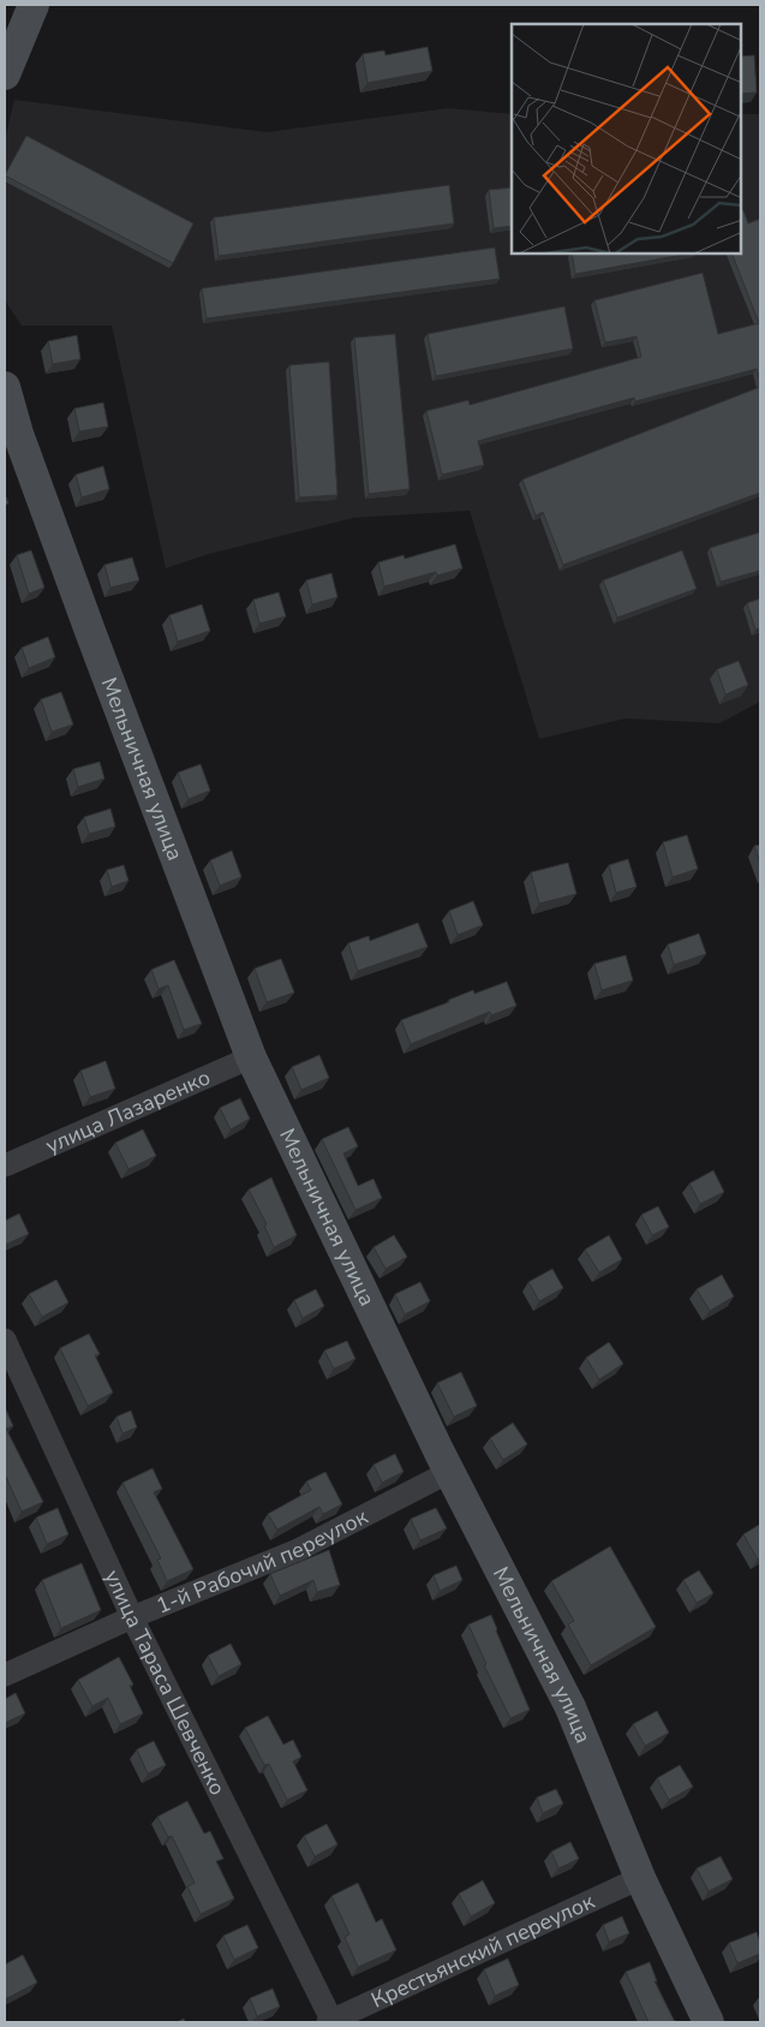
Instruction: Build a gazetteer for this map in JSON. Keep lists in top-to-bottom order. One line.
{"streets":{"main road":["Мельничная улица"],"street":["улица Лазаренко","1-й Рабочий переулок","улица Тараса Шевченко","Крестьянский переулок"]},"crossings":[["Мельничная улица","улица Лазаренко"],["Мельничная улица","1-й Рабочий переулок"],["Мельничная улица","Крестьянский переулок"],["1-й Рабочий переулок","улица Тараса Шевченко"],["улица Тараса Шевченко","Крестьянский переулок"]]}
